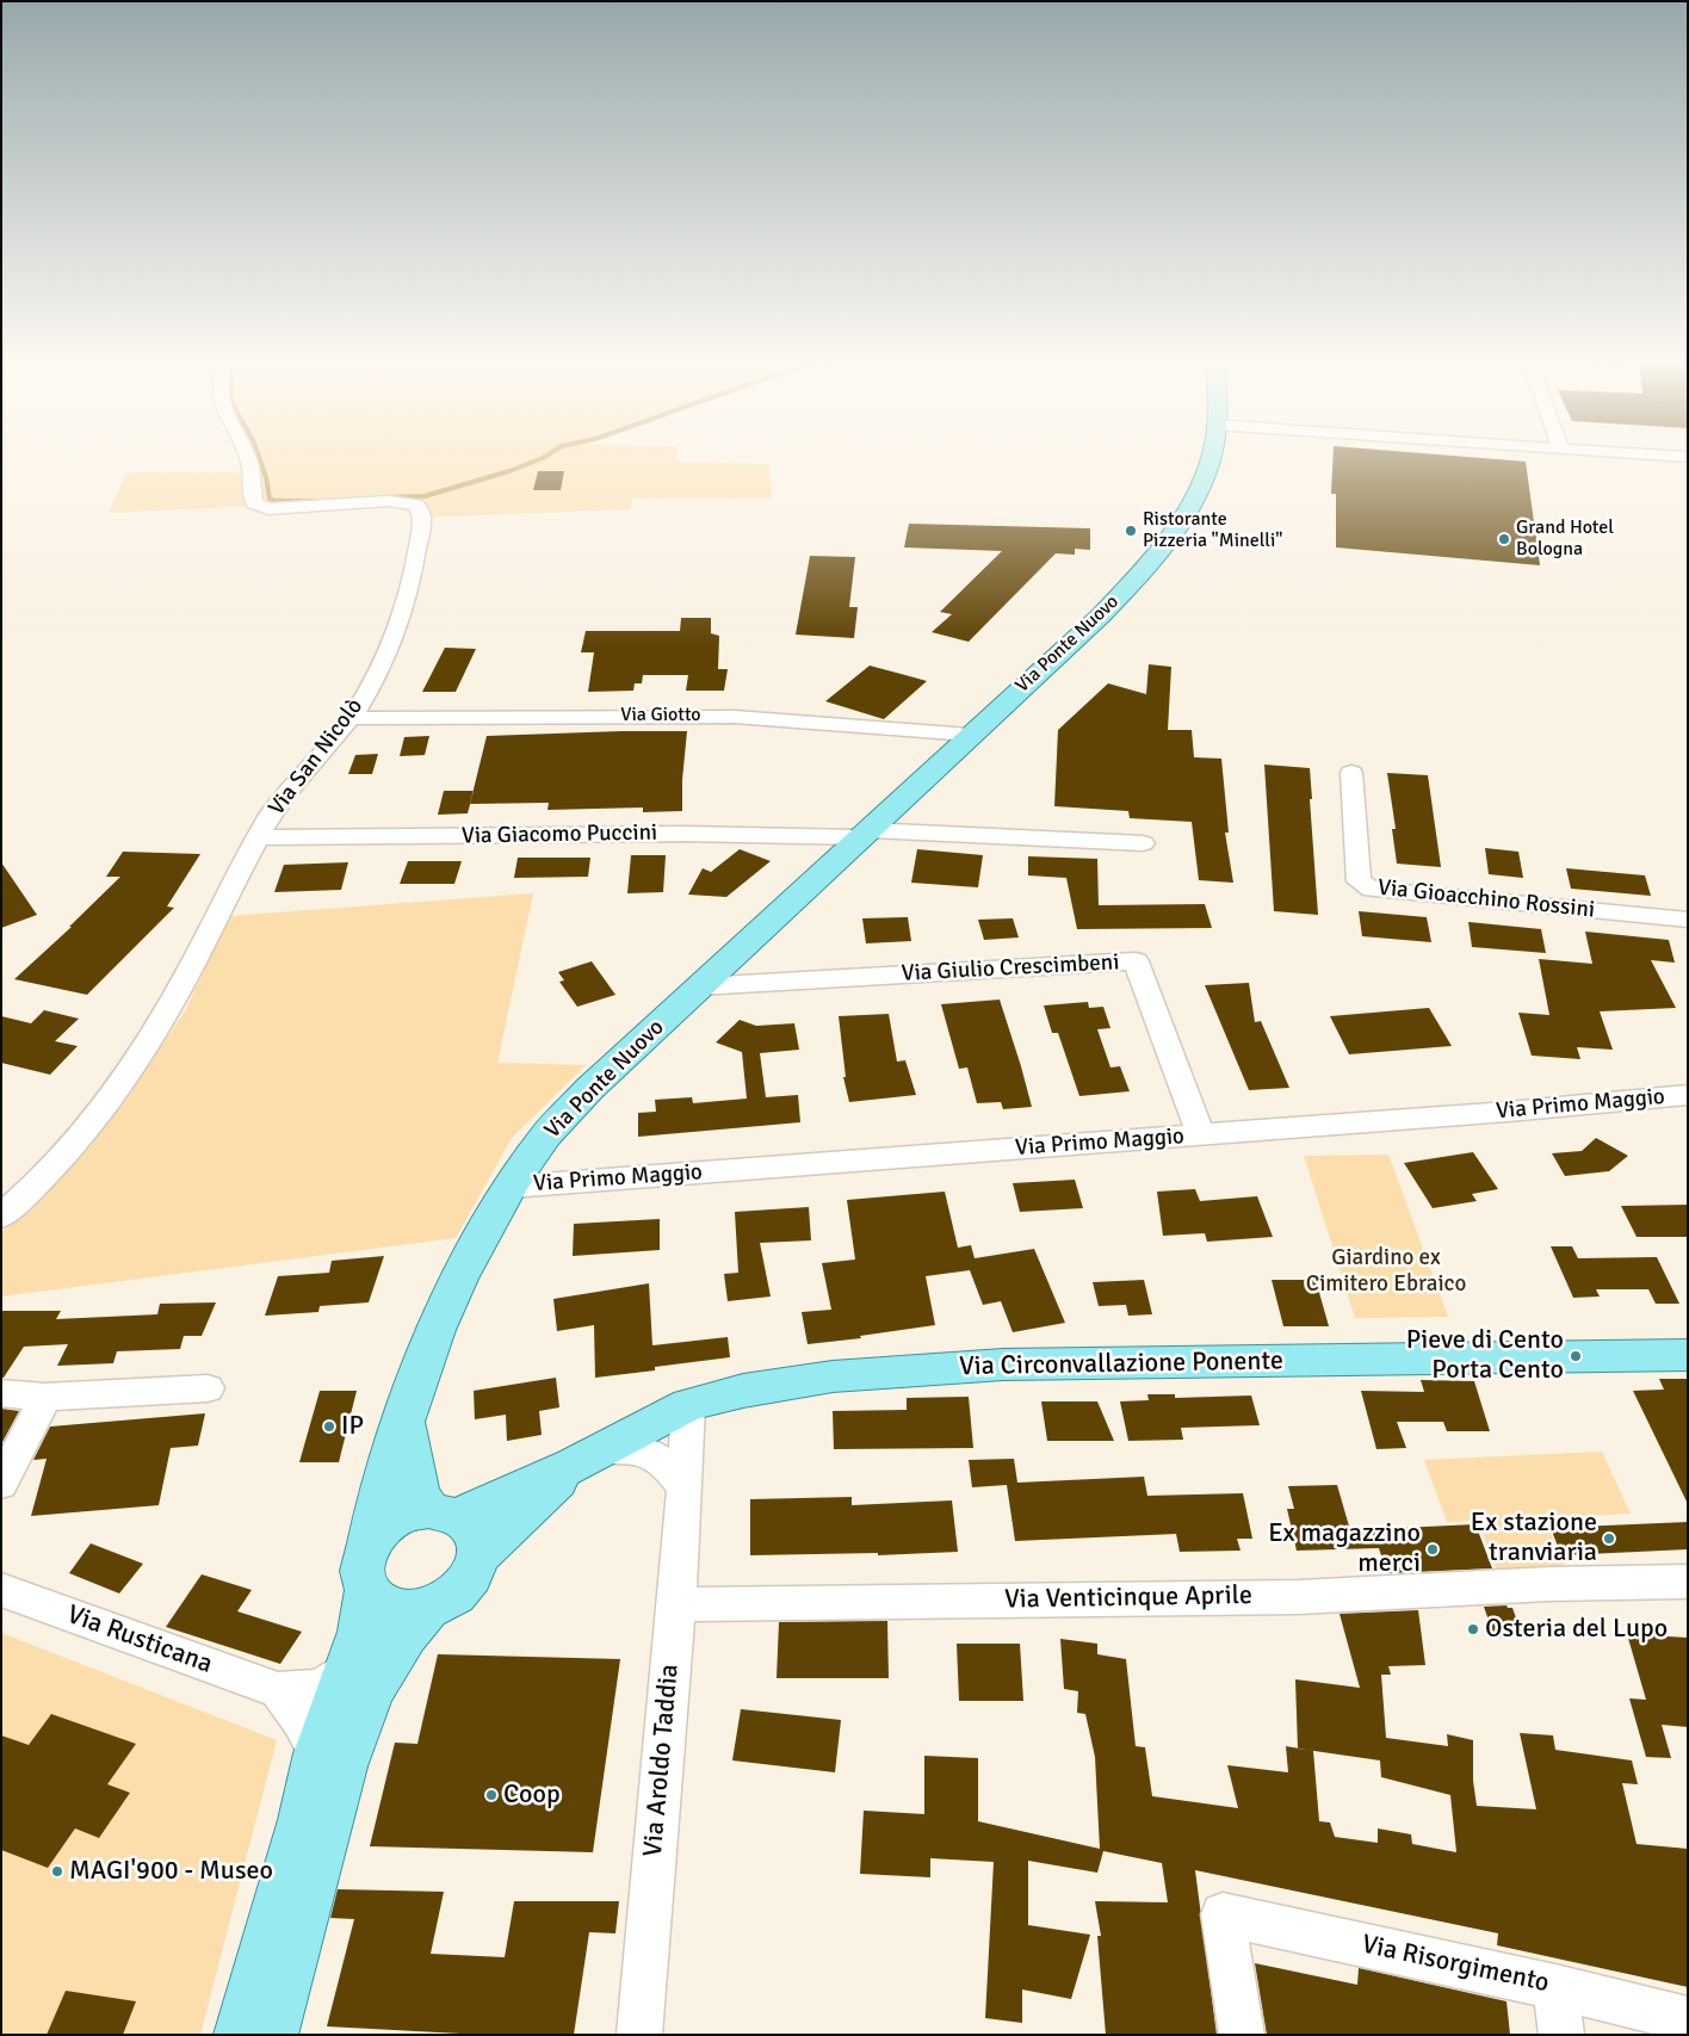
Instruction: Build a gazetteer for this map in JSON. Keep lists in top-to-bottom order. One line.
{"streets":{"main road":["Via Ponte Nuovo","Via Circonvallazione Ponente"],"street":["Via Giotto","Via San Nicolò","Via Giacomo Puccini","Via Gioacchino Rossini","Via Giulio Crescimbeni","Via Primo Maggio","Via Venticinque Aprile","Via Rusticana","Via Aroldo Taddia","Via Risorgimento"]},"crossings":[["Via Ponte Nuovo","Via Giotto"],["Via Ponte Nuovo","Via Giacomo Puccini"],["Via Ponte Nuovo","Via Giulio Crescimbeni"],["Via Ponte Nuovo","Via Primo Maggio"],["Via Ponte Nuovo","Via Circonvallazione Ponente"],["Via Giotto","Via San Nicolò"],["Via San Nicolò","Via Giacomo Puccini"],["Via Giulio Crescimbeni","Via Primo Maggio"],["Via Circonvallazione Ponente","Via Aroldo Taddia"],["Via Venticinque Aprile","Via Aroldo Taddia"]],"parks":["Giardino ex Cimitero Ebraico"],"places":["Ristorante Pizzeria \"Minelli\"","Grand Hotel Bologna","Pieve di Cento Porta Cento","IP","Ex stazione tranviaria","Ex magazzino merci","Osteria del Lupo","Coop","MAGI'900 - Museo"]}
